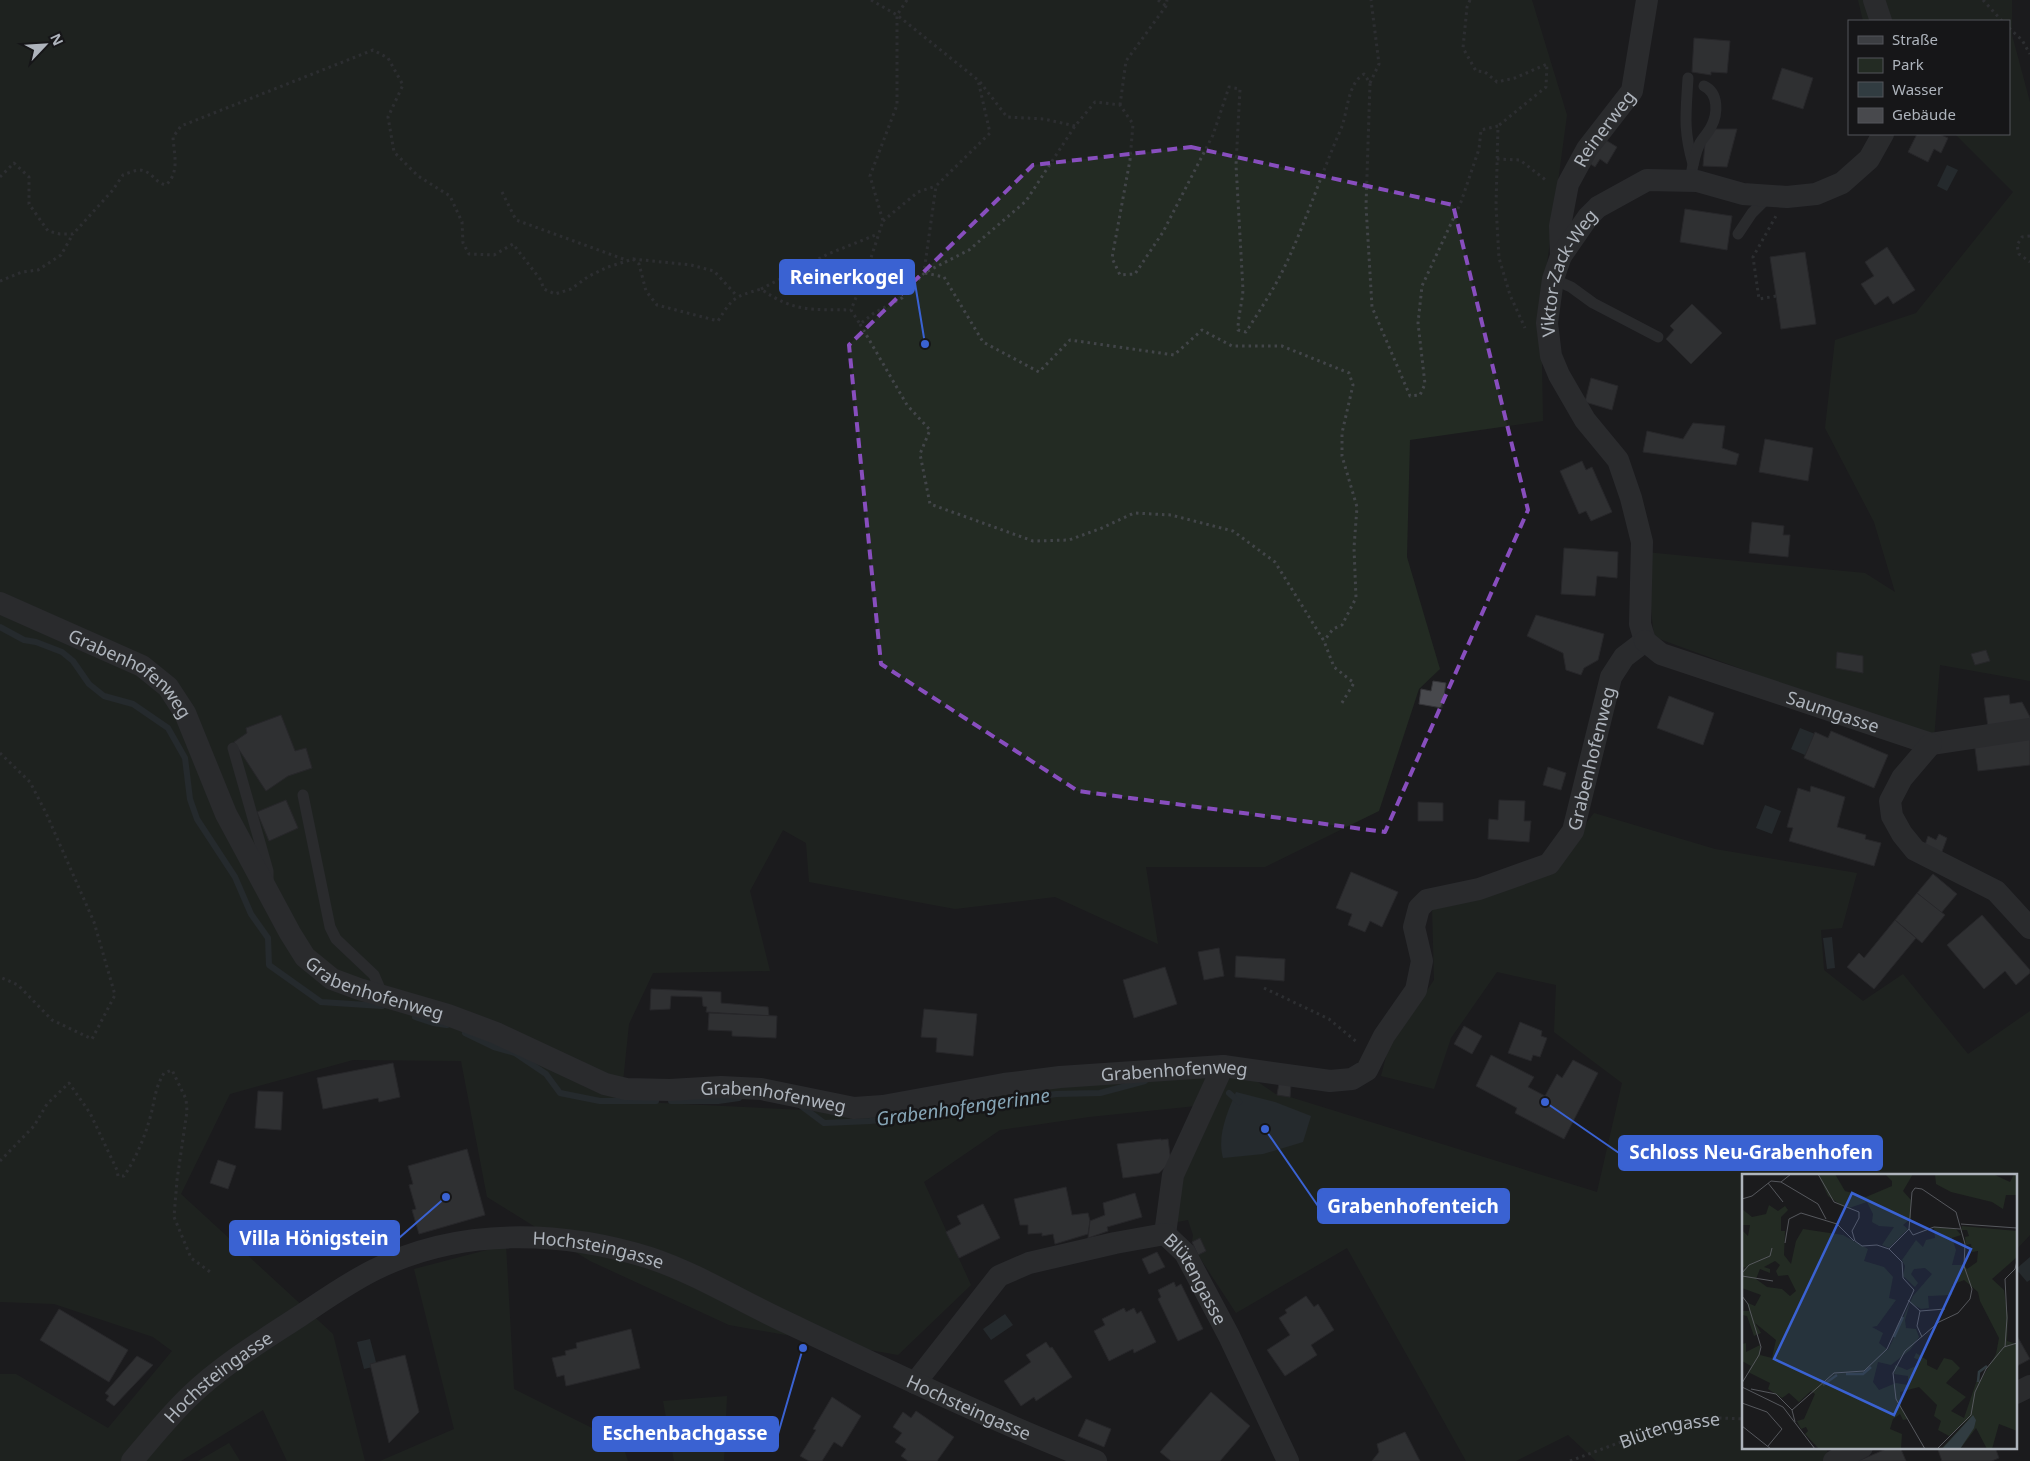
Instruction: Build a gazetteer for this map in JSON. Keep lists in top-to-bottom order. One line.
{"streets":{"street":["Reinerweg","Viktor-Zack-Weg","Grabenhofenweg","Saumgasse","Hochsteingasse","Blütengasse"]},"crossings":[["Reinerweg","Viktor-Zack-Weg"],["Viktor-Zack-Weg","Grabenhofenweg"],["Viktor-Zack-Weg","Saumgasse"],["Grabenhofenweg","Saumgasse"],["Grabenhofenweg","Blütengasse"]],"water":["Grabenhofengerinne"],"places":["Reinerkogel","Schloss Neu-Grabenhofen","Grabenhofenteich","Villa Hönigstein","Eschenbachgasse"],"legend":["Straße","Park","Wasser","Gebäude"],"north":"top right"}
